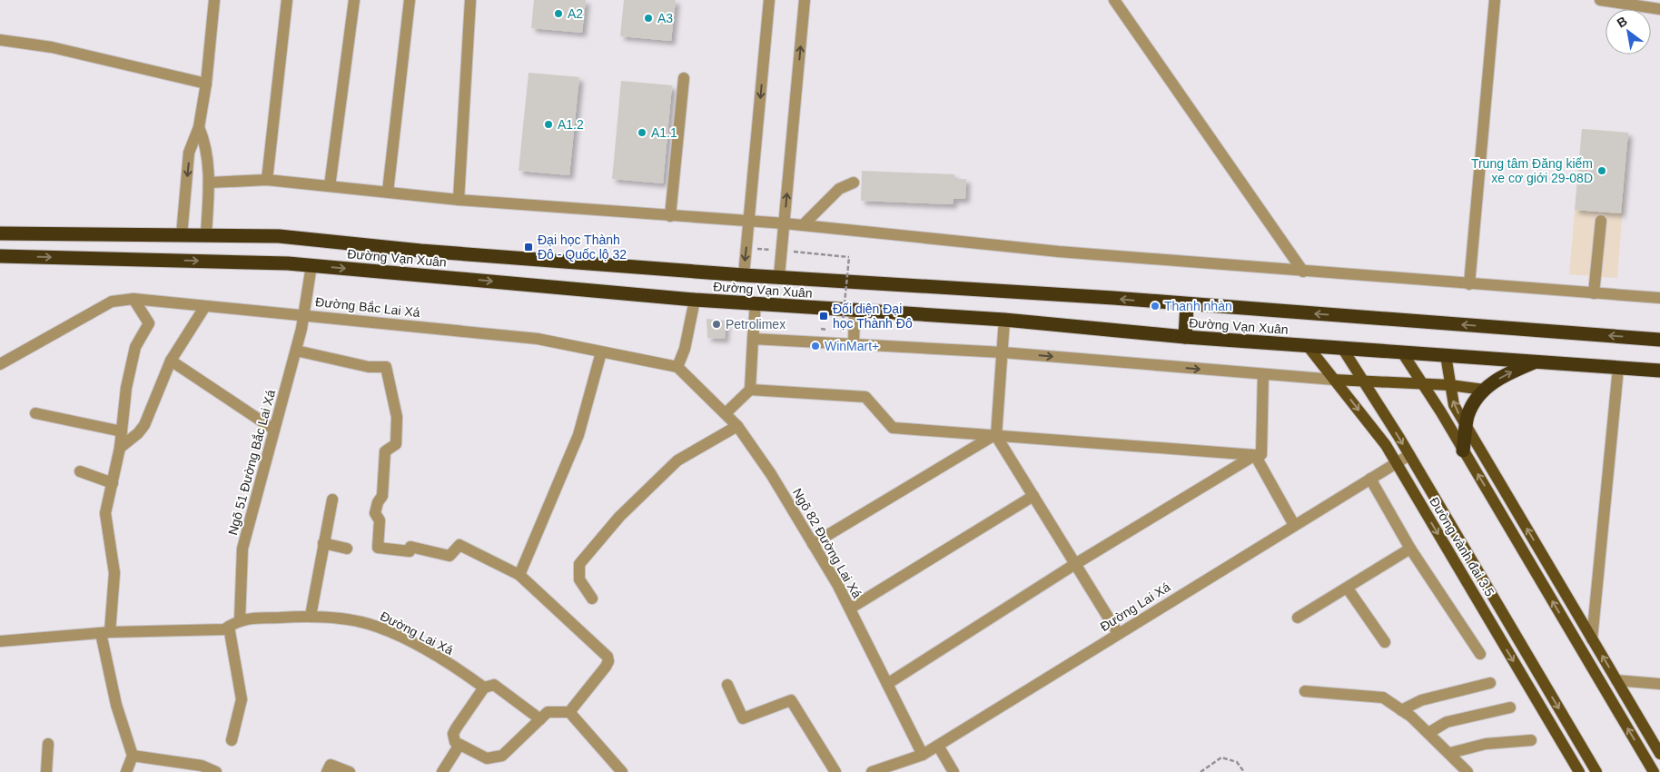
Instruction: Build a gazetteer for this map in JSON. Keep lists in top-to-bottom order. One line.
{"streets":{"highway":["Đường Vạn Xuân"],"main road":["Đường vành đai 3.5"],"street":["Đường Bắc Lai Xá","Ngõ 51 Đường Bắc Lai Xá","Ngõ 82 Đường Lai Xá","Đường Lai Xá"]},"crossings":[["Đường Vạn Xuân","Ngõ 51 Đường Bắc Lai Xá"],["Đường Vạn Xuân","Đường vành đai 3.5"],["Đường Bắc Lai Xá","Ngõ 51 Đường Bắc Lai Xá"],["Đường Bắc Lai Xá","Ngõ 82 Đường Lai Xá"],["Ngõ 51 Đường Bắc Lai Xá","Đường Lai Xá"],["Ngõ 82 Đường Lai Xá","Đường Lai Xá"],["Đường vành đai 3.5","Đường Lai Xá"]],"places":{"other":["A2","A3","A1.2","A1.1","Trung tâm Đăng kiểm xe cơ giới 29-08D","Thanh nhàn","Petrolimex","WinMart+"],"transit":["Đại học Thành Đô - Quốc lộ 32","Đối diện Đại học Thành Đô"]},"north":"top left"}
